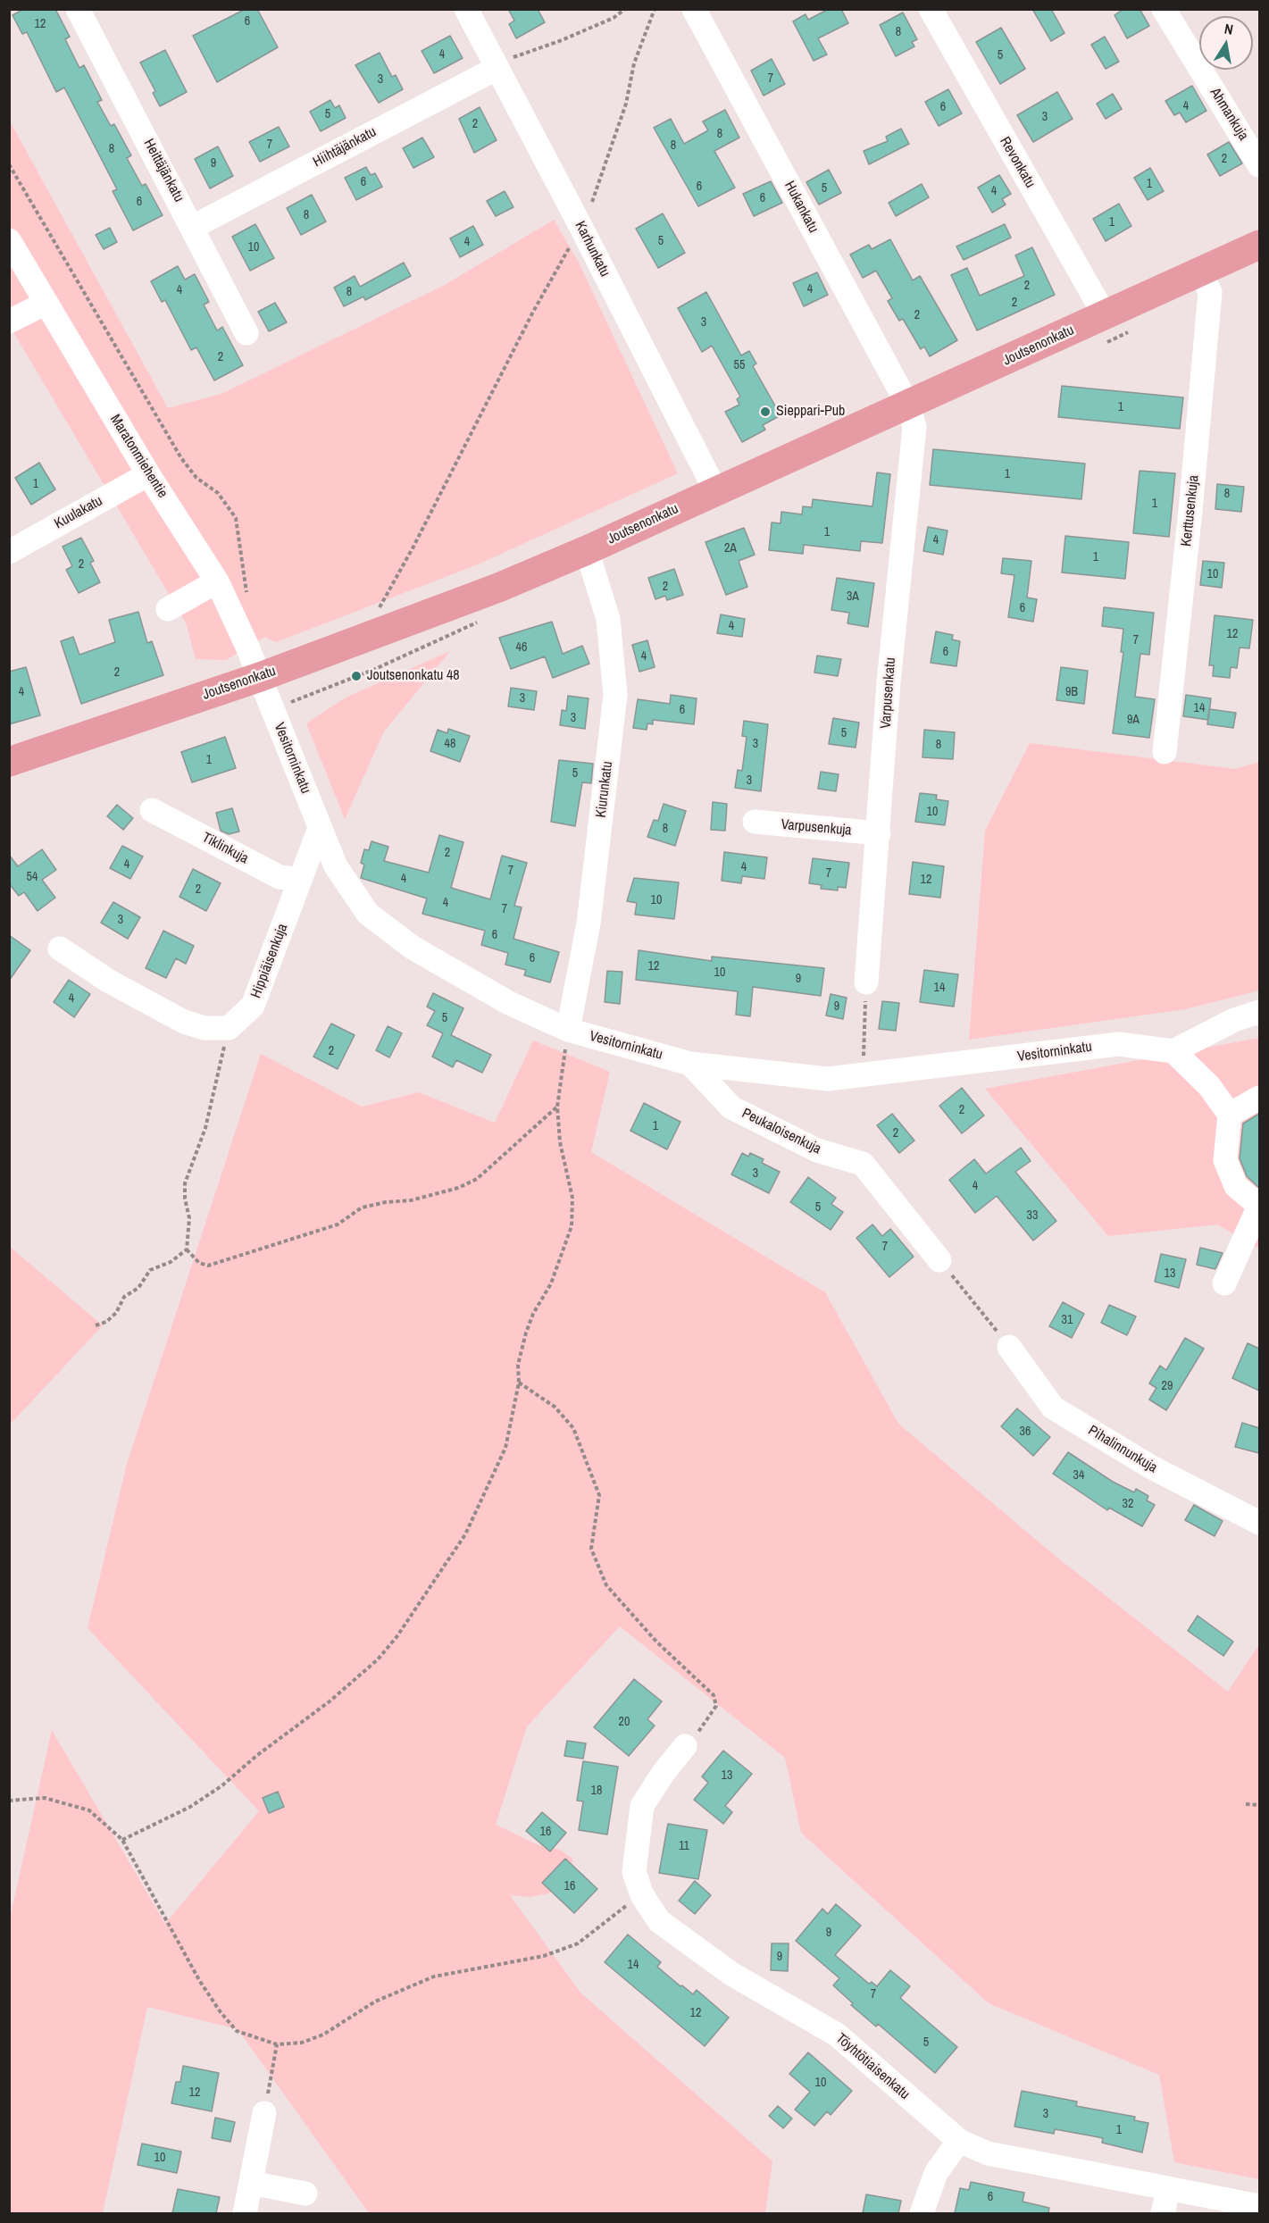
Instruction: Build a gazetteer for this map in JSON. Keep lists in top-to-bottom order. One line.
{"streets":{"main road":["Joutsenonkatu"],"street":["Ahmankuja","Hiihtäjänkatu","Revonkatu","Heittäjänkatu","Hukankatu","Karhunkatu","Maratonmiehentie","Kerttusenkuja","Kuulakatu","Varpusenkatu","Vesitorninkatu","Kiurunkatu","Varpusenkuja","Tiklinkuja","Hippiäisenkuja","Peukaloisenkuja","Pihalinnunkuja","Töyhtötiaisenkatu"]},"crossings":[["Hiihtäjänkatu","Heittäjänkatu"],["Hiihtäjänkatu","Karhunkatu"],["Revonkatu","Joutsenonkatu"],["Hukankatu","Joutsenonkatu"],["Hukankatu","Varpusenkatu"],["Karhunkatu","Joutsenonkatu"],["Joutsenonkatu","Maratonmiehentie"],["Joutsenonkatu","Kerttusenkuja"],["Joutsenonkatu","Varpusenkatu"],["Joutsenonkatu","Vesitorninkatu"],["Joutsenonkatu","Kiurunkatu"],["Maratonmiehentie","Kuulakatu"],["Maratonmiehentie","Vesitorninkatu"],["Varpusenkatu","Varpusenkuja"],["Vesitorninkatu","Kiurunkatu"],["Vesitorninkatu","Hippiäisenkuja"],["Vesitorninkatu","Peukaloisenkuja"],["Tiklinkuja","Hippiäisenkuja"]],"places":["Sieppari-Pub","Joutsenonkatu 48"],"house_numbers":["6","12","8","4","5","7","3","4","6","5","3","2","8","7","8","8","2","9","6","1","6","5","4","6","6","8","1","5","4","10","2","4","4","8","2","2","3","2","55","1","1","1","8","1","1","4","2A","1","2","10","2","3A","6","4","12","7","46","6","4","2","4","9B","3","14","6","3","9A","5","48","3","8","1","5","3","10","8","2","4","4","7","7","54","4","12","2","10","4","7","3","6","6","12","10","9","14","4","9","5","2","2","1","2","3","4","5","33","7","13","31","29","36","34","32","20","13","18","16","11","16","9","9","14","7","12","5","10","12","3","1","10","6"],"north":"top"}
